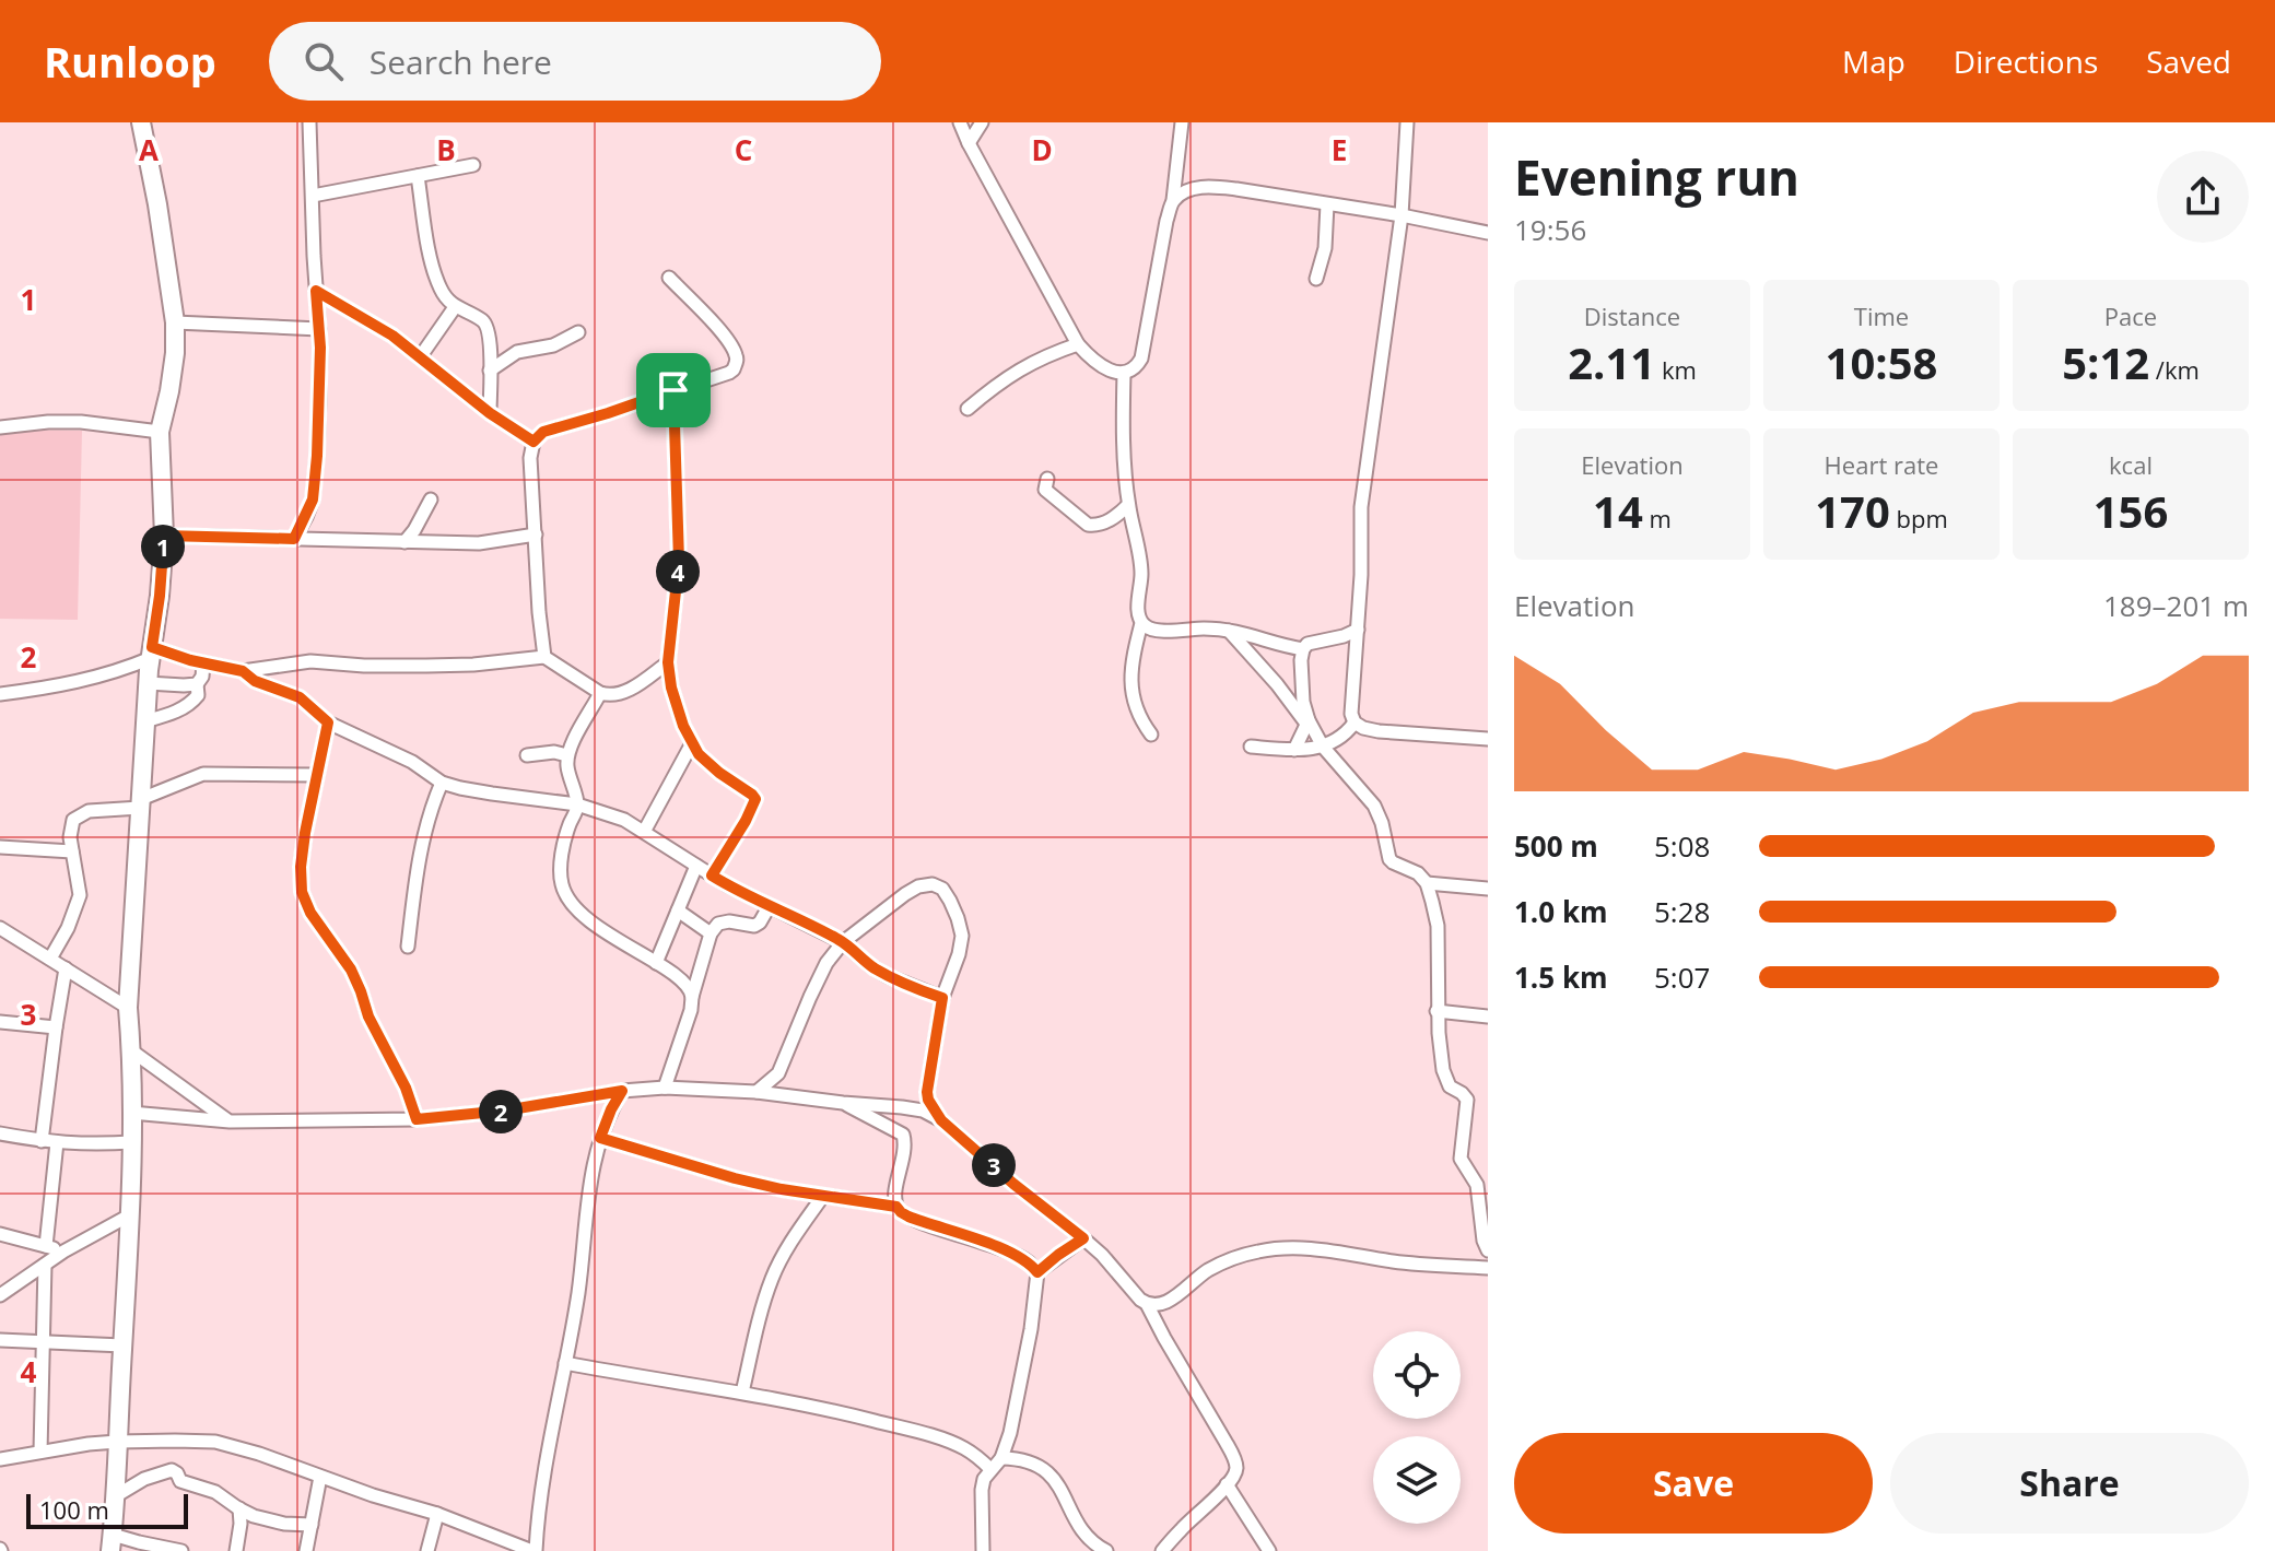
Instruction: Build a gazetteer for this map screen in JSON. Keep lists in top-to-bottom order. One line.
{"scale_bar":"100 m","page":{"header":"Runloop","search":"Search here","nav":["Map","Directions","Saved"],"heading":["Evening run","19:56"],"stats":[["Distance","2.11 km"],["Time","10:58"],["Pace","5:12 /km"],["Elevation","14 m"],["Heart rate","170 bpm"],["kcal","156"]],"pins":["1","4","2","3"],"chart":["Elevation","189–201 m"],"list":[{"name":"500 m","note":"5:08"},{"name":"1.0 km","note":"5:28"},{"name":"1.5 km","note":"5:07"}],"buttons":["Save","Share"],"scale":"100 m"},"grid":{"columns":["A","B","C","D","E"],"rows":["1","2","3","4"]}}
